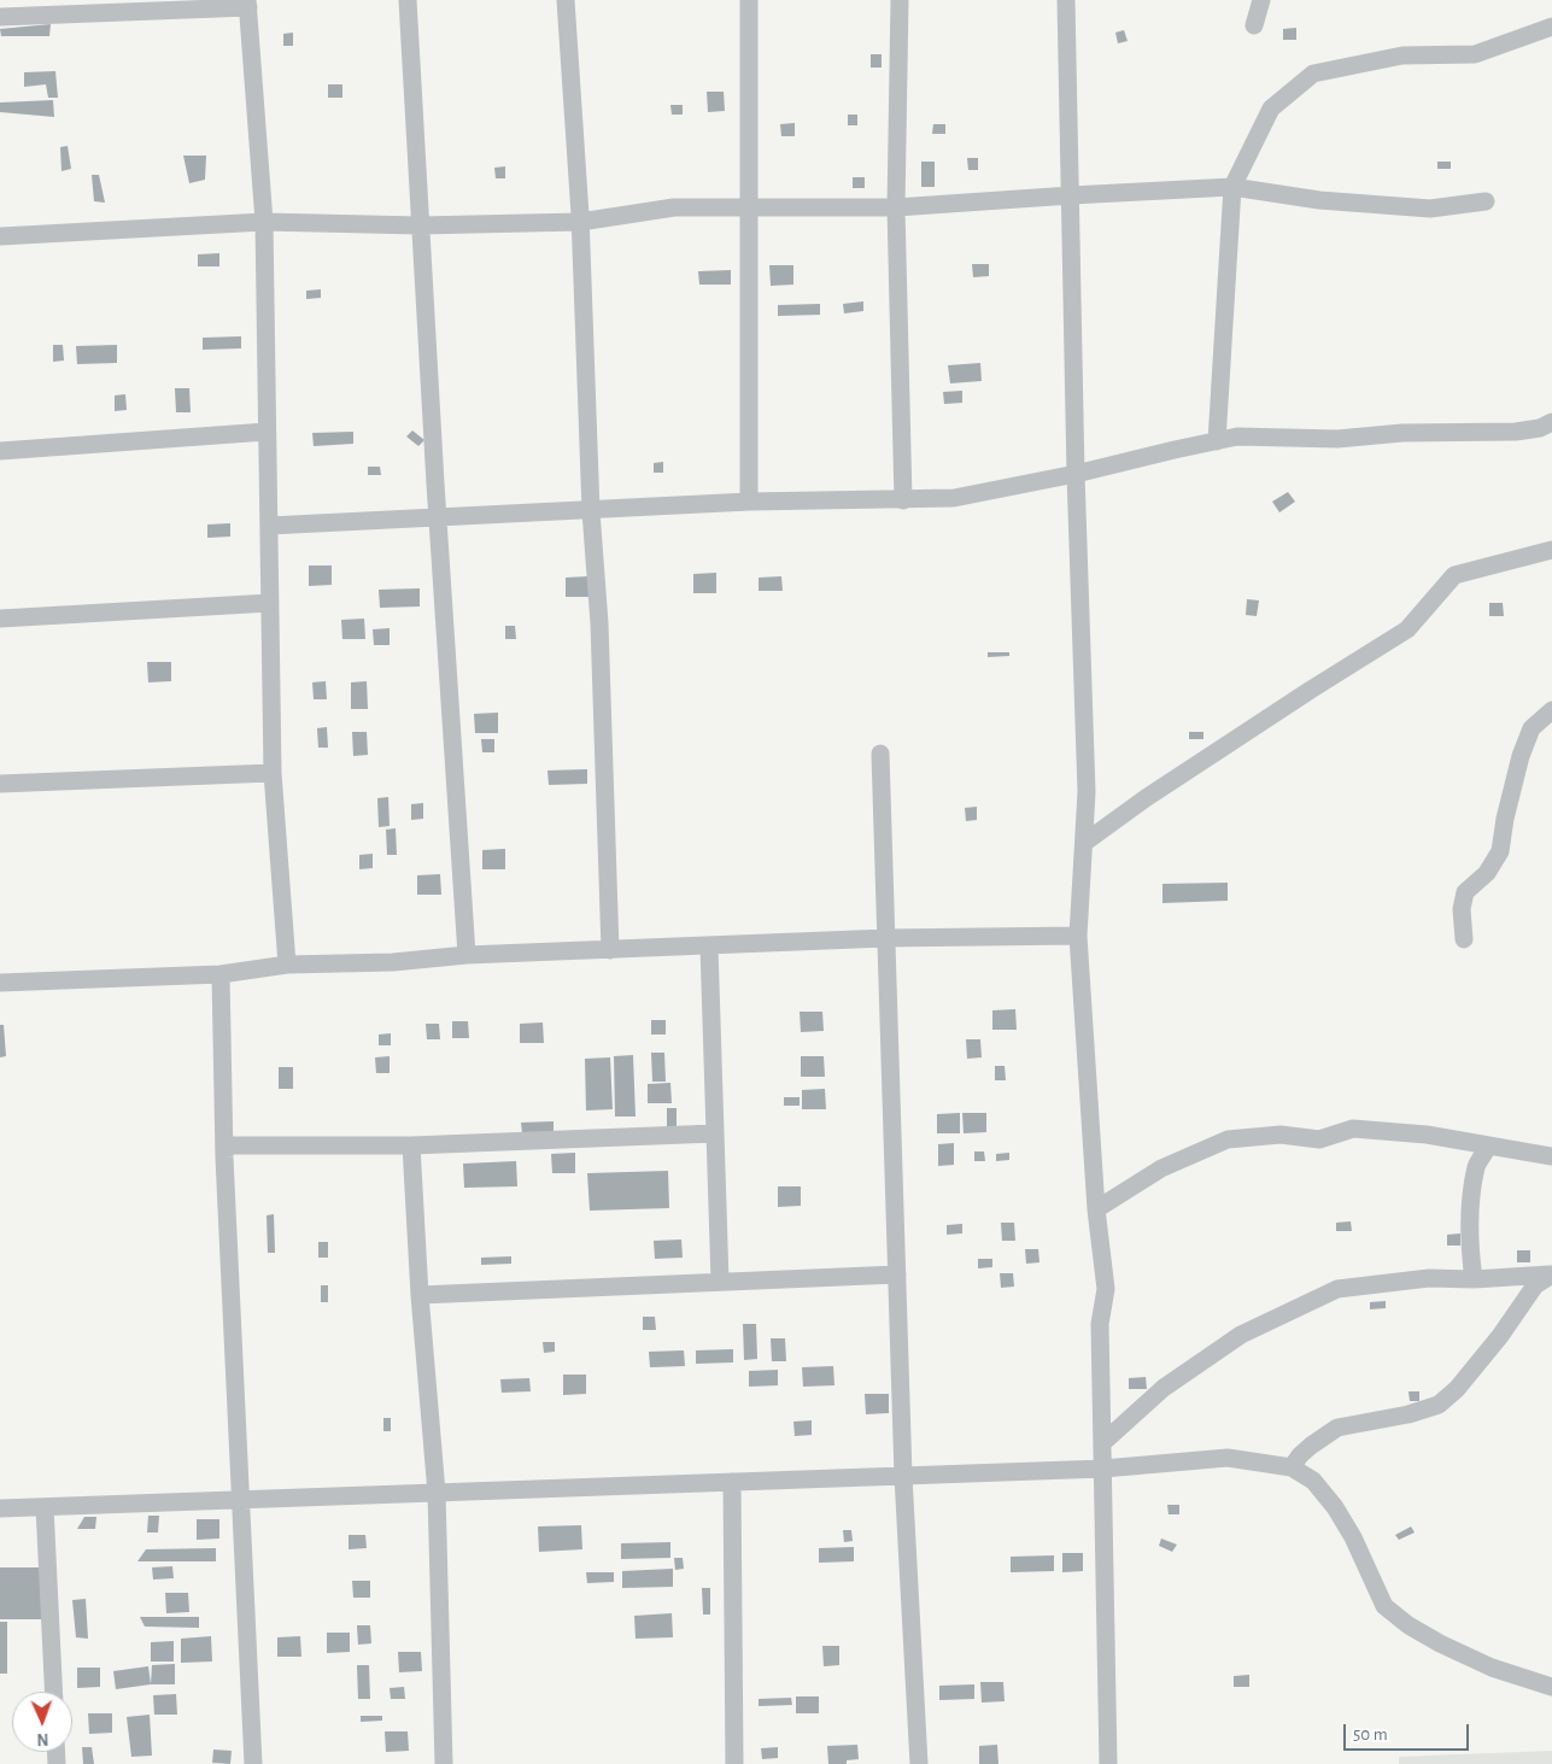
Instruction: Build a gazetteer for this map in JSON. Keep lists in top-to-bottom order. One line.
{"scale_bar":"50 m","north":"bottom"}
